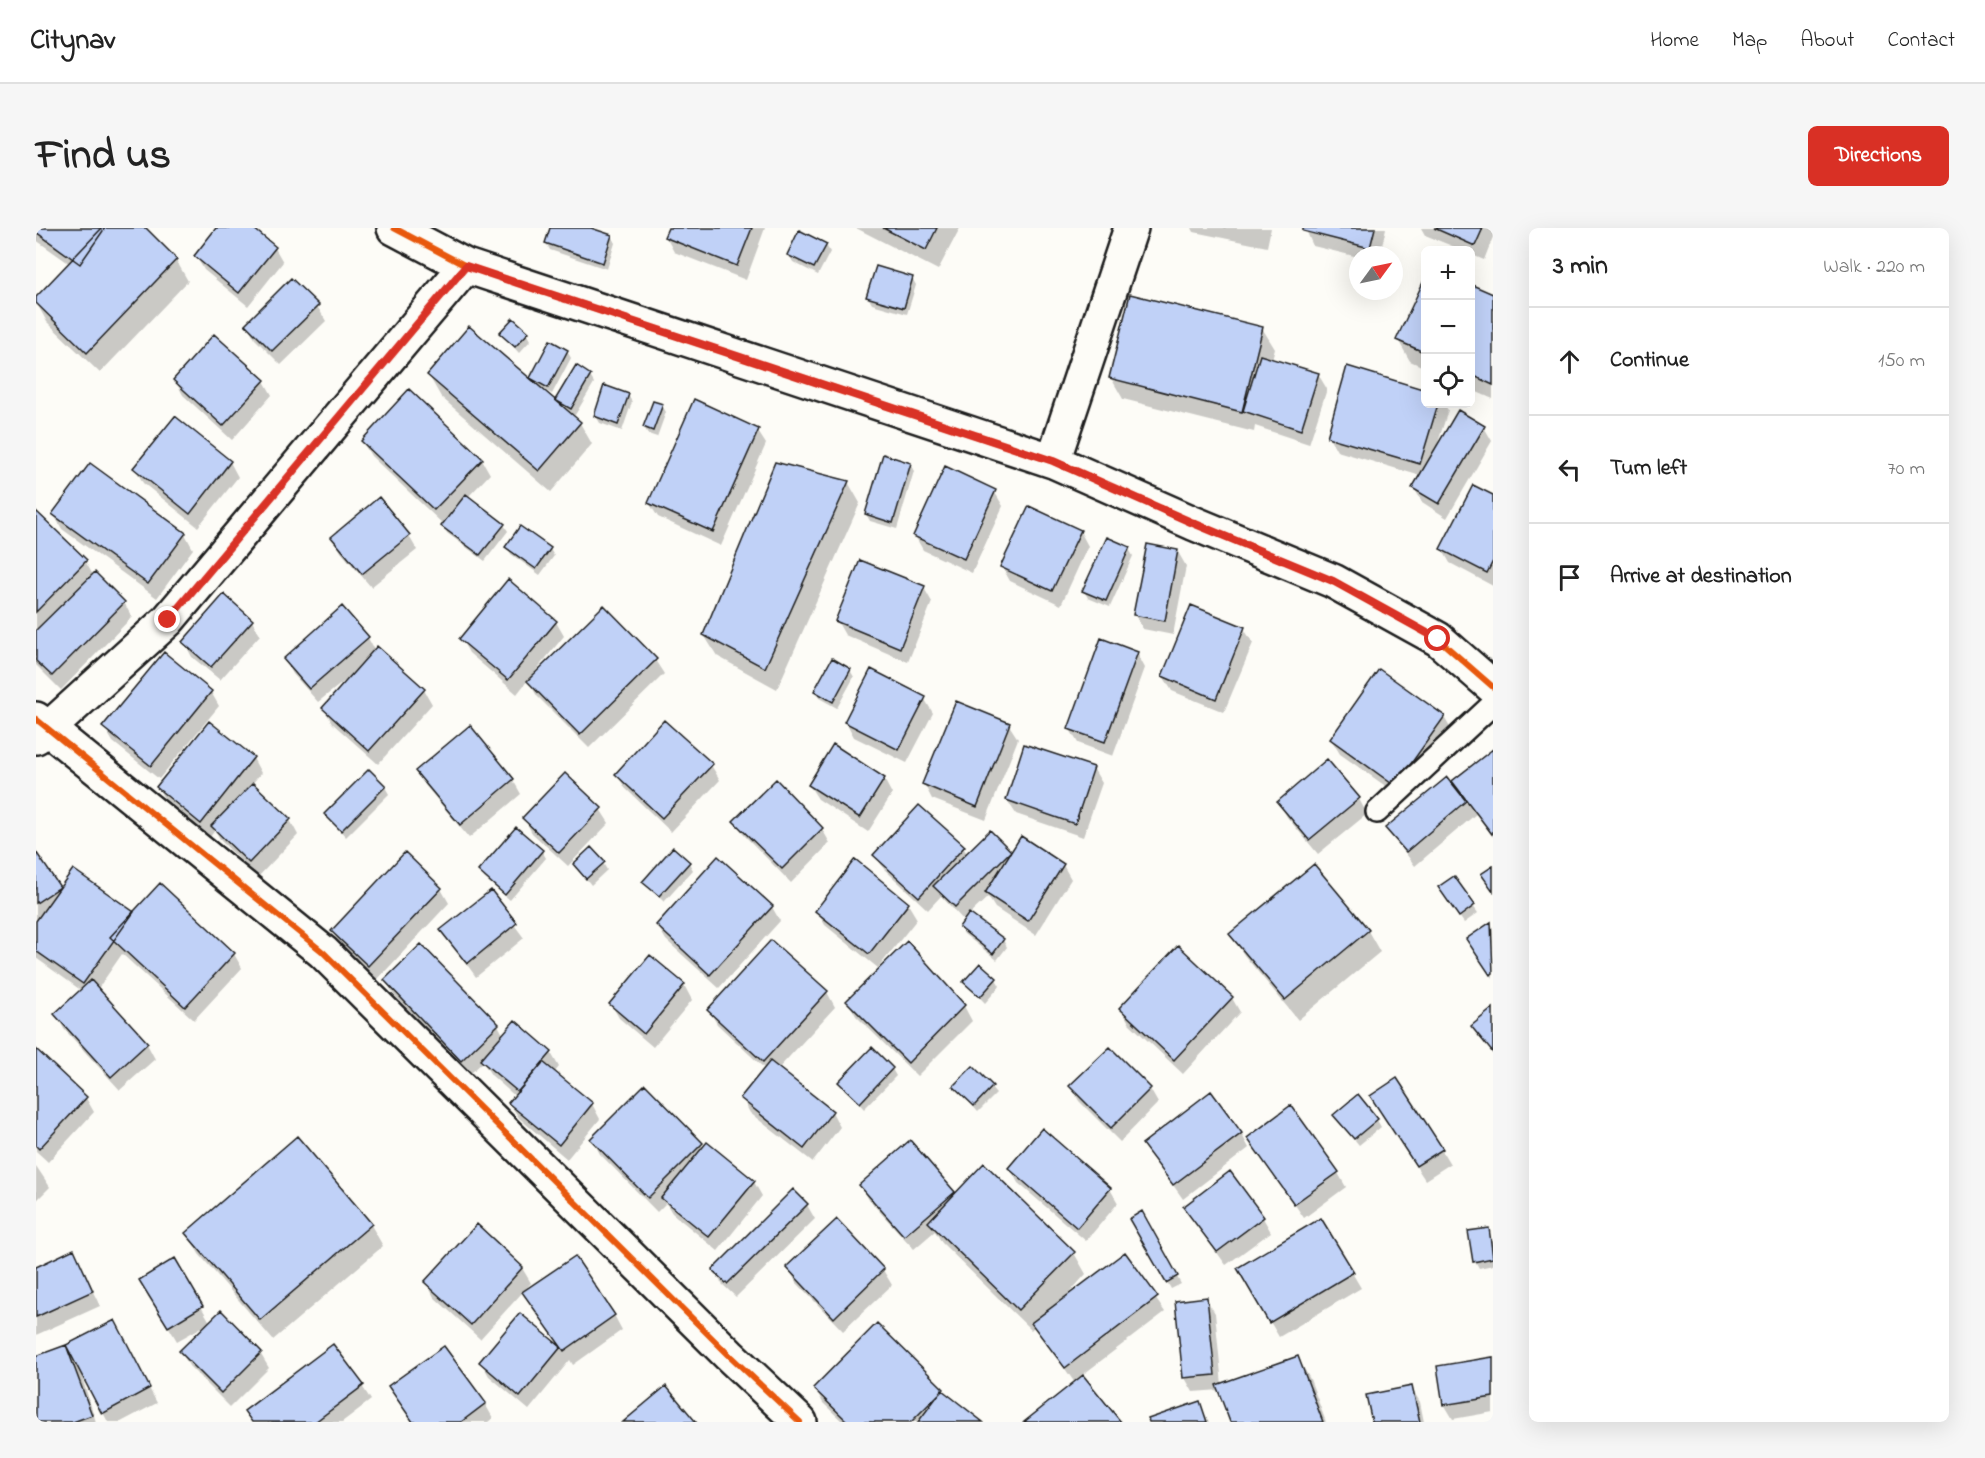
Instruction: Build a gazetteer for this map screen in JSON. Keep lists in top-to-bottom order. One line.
{"north":"top right","page":{"header":"Citynav","nav":["Home","Map","About","Contact"],"title":"Find us","buttons":"Directions","heading":["3 min","Walk · 220 m"],"map_buttons":["+","−"],"list":[["Continue","150 m"],["Turn left","70 m"],"Arrive at destination"]}}
